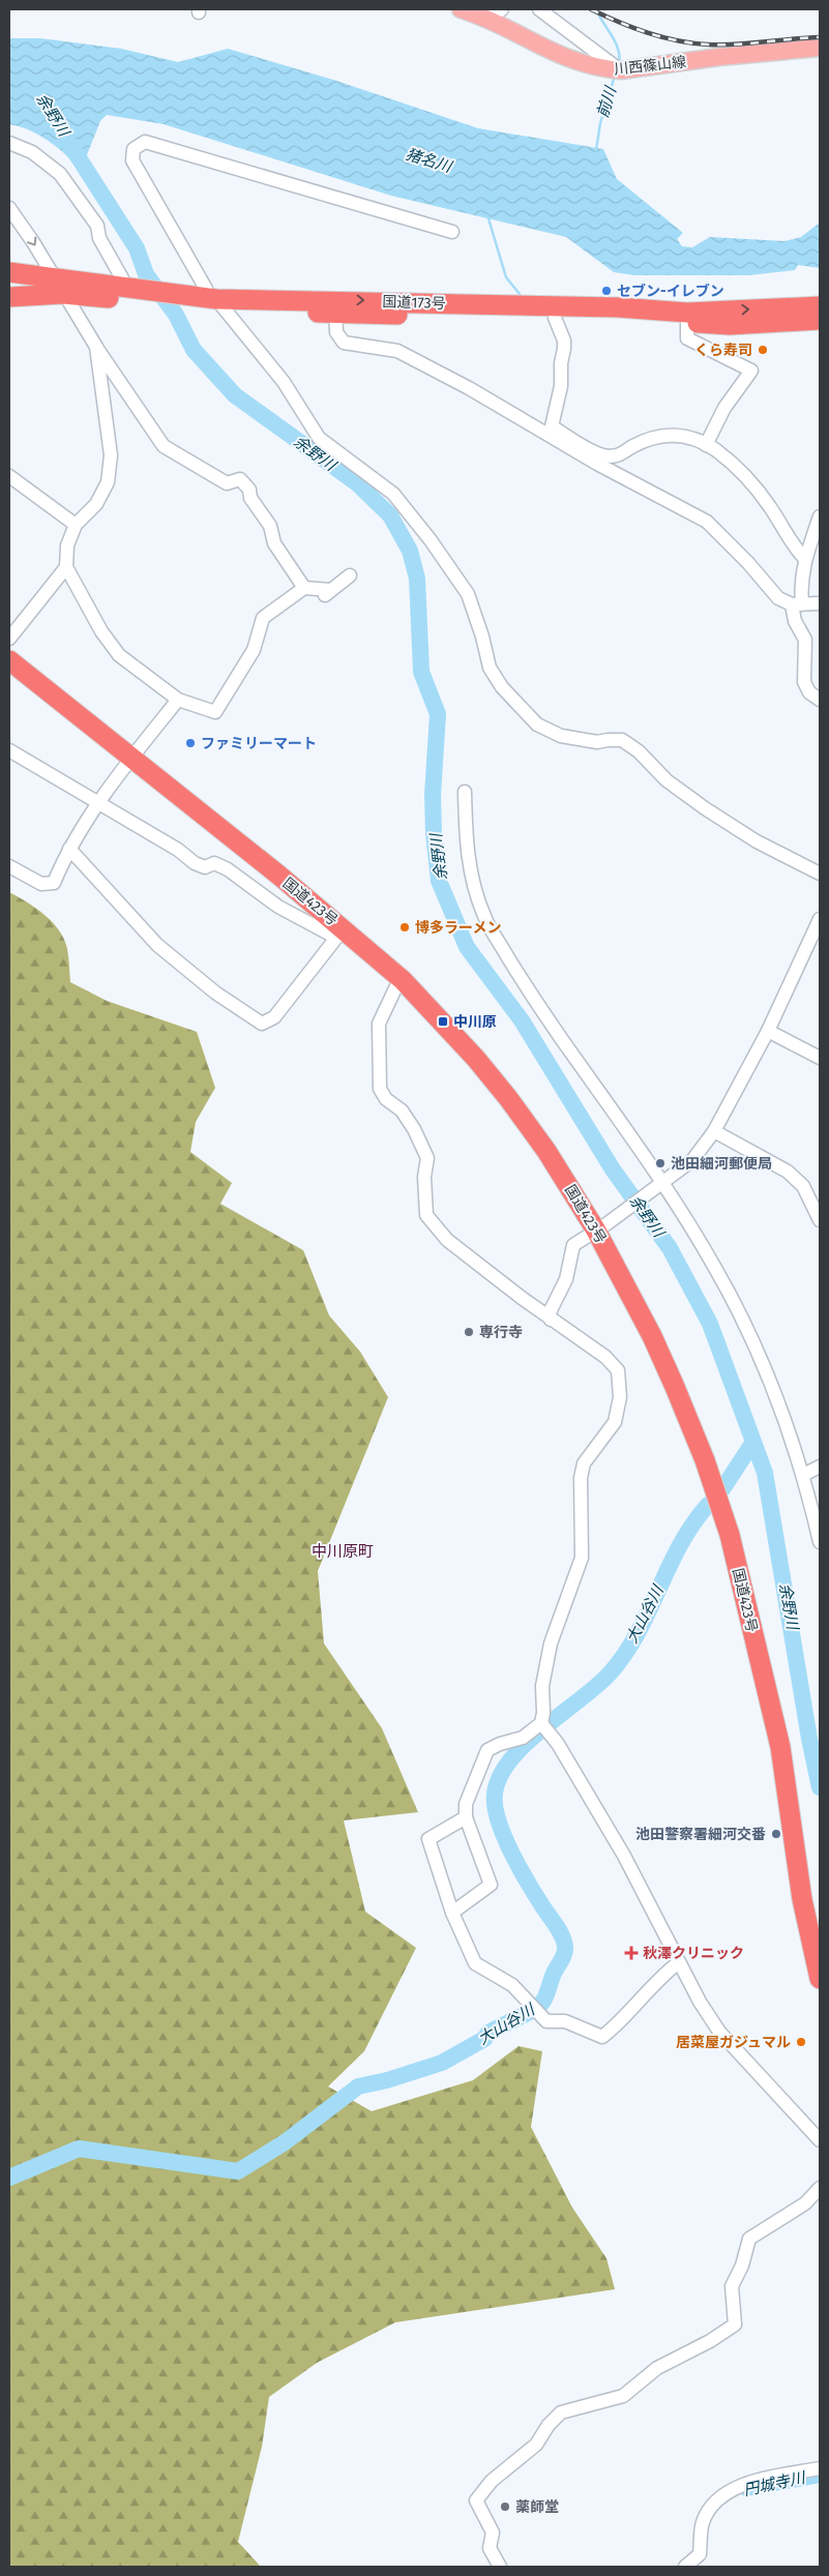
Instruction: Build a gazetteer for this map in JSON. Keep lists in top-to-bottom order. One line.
{"streets":{"highway":["国道173号","国道423号"],"main road":["川西篠山線"]},"districts":["中川原町"],"water":["前川","余野川","猪名川","大山谷川","円城寺川"],"places":{"other":["セブン-イレブン","くら寿司","ファミリーマート","博多ラーメン","池田細河郵便局","専行寺","池田警察署細河交番","居菜屋ガジュマル","薬師堂"],"transit":["中川原"],"health":["秋澤クリニック"]}}
